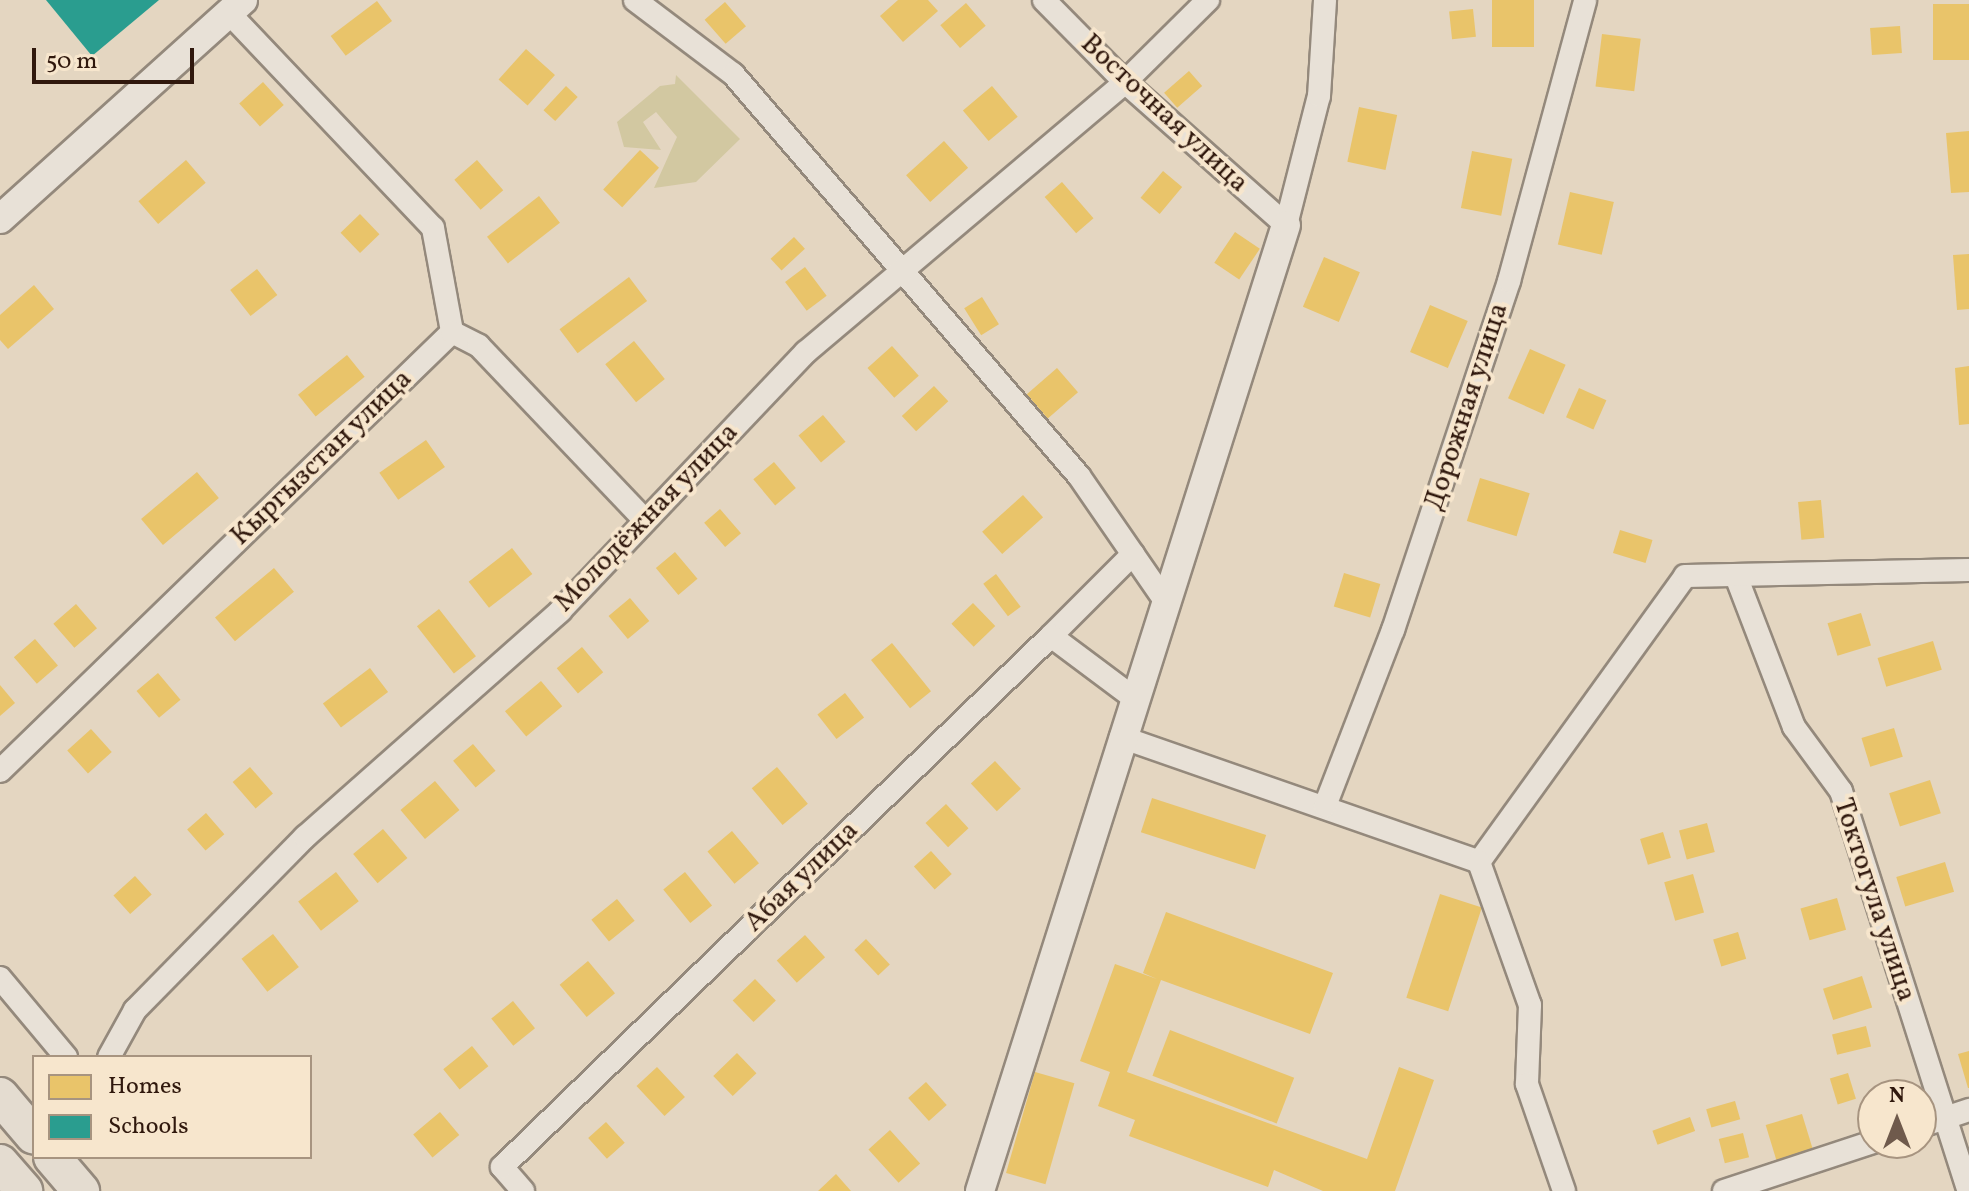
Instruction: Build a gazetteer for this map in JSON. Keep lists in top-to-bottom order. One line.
{"streets":{"street":["Восточная улица","Дорожная улица","Кыргызстан улица","Молодёжная улица","Абая улица","Токтогула улица"]},"crossings":[["Восточная улица","Молодёжная улица"]],"legend":["Homes","Schools"],"scale_bar":"50 m","north":"top"}
